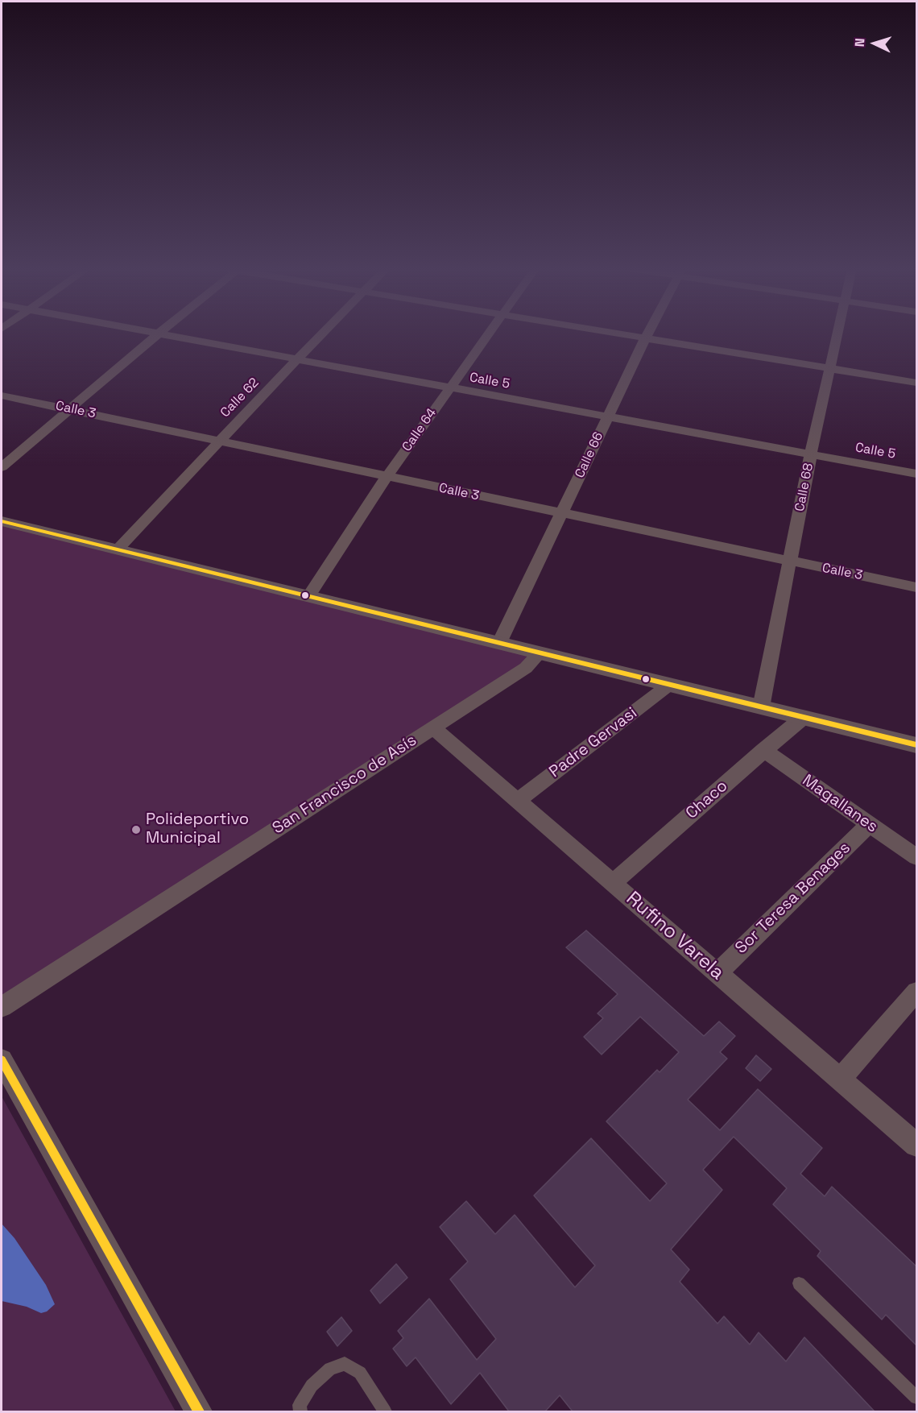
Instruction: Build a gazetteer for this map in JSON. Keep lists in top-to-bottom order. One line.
{"streets":{"street":["Calle 5","Calle 62","Calle 3","Calle 64","Calle 66","Calle 68","Padre Gervasi","San Francisco de Asís","Chaco","Magallanes","Sor Teresa Benages","Rufino Varela"]},"crossings":[["Calle 5","Calle 62"],["Calle 5","Calle 64"],["Calle 5","Calle 66"],["Calle 5","Calle 68"],["Calle 62","Calle 3"],["Calle 3","Calle 64"],["Calle 3","Calle 66"],["Calle 3","Calle 68"],["Padre Gervasi","Rufino Varela"],["San Francisco de Asís","Rufino Varela"],["Chaco","Magallanes"],["Chaco","Rufino Varela"],["Magallanes","Sor Teresa Benages"],["Sor Teresa Benages","Rufino Varela"]],"places":["Polideportivo Municipal"],"north":"left"}
